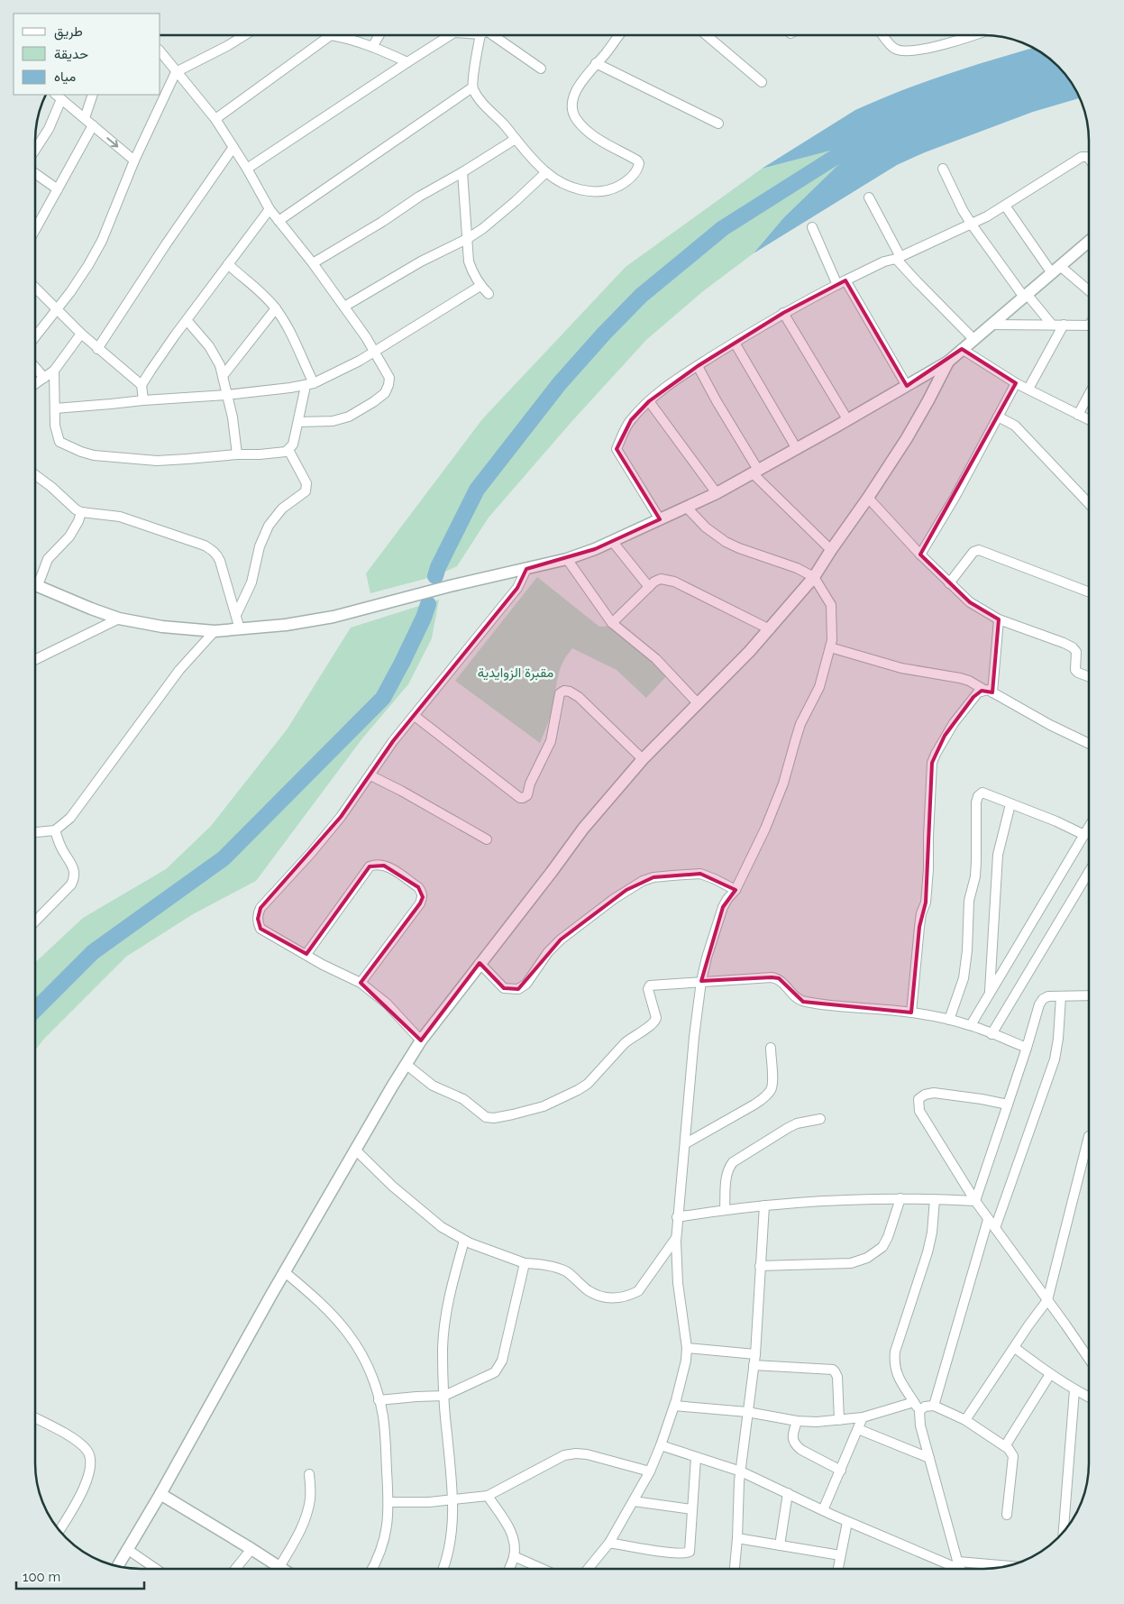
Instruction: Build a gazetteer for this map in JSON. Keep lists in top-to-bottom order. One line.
{"parks":["مقبرة الزوايدية"],"legend":["طريق","حديقة","مياه"],"scale_bar":"100 m"}
